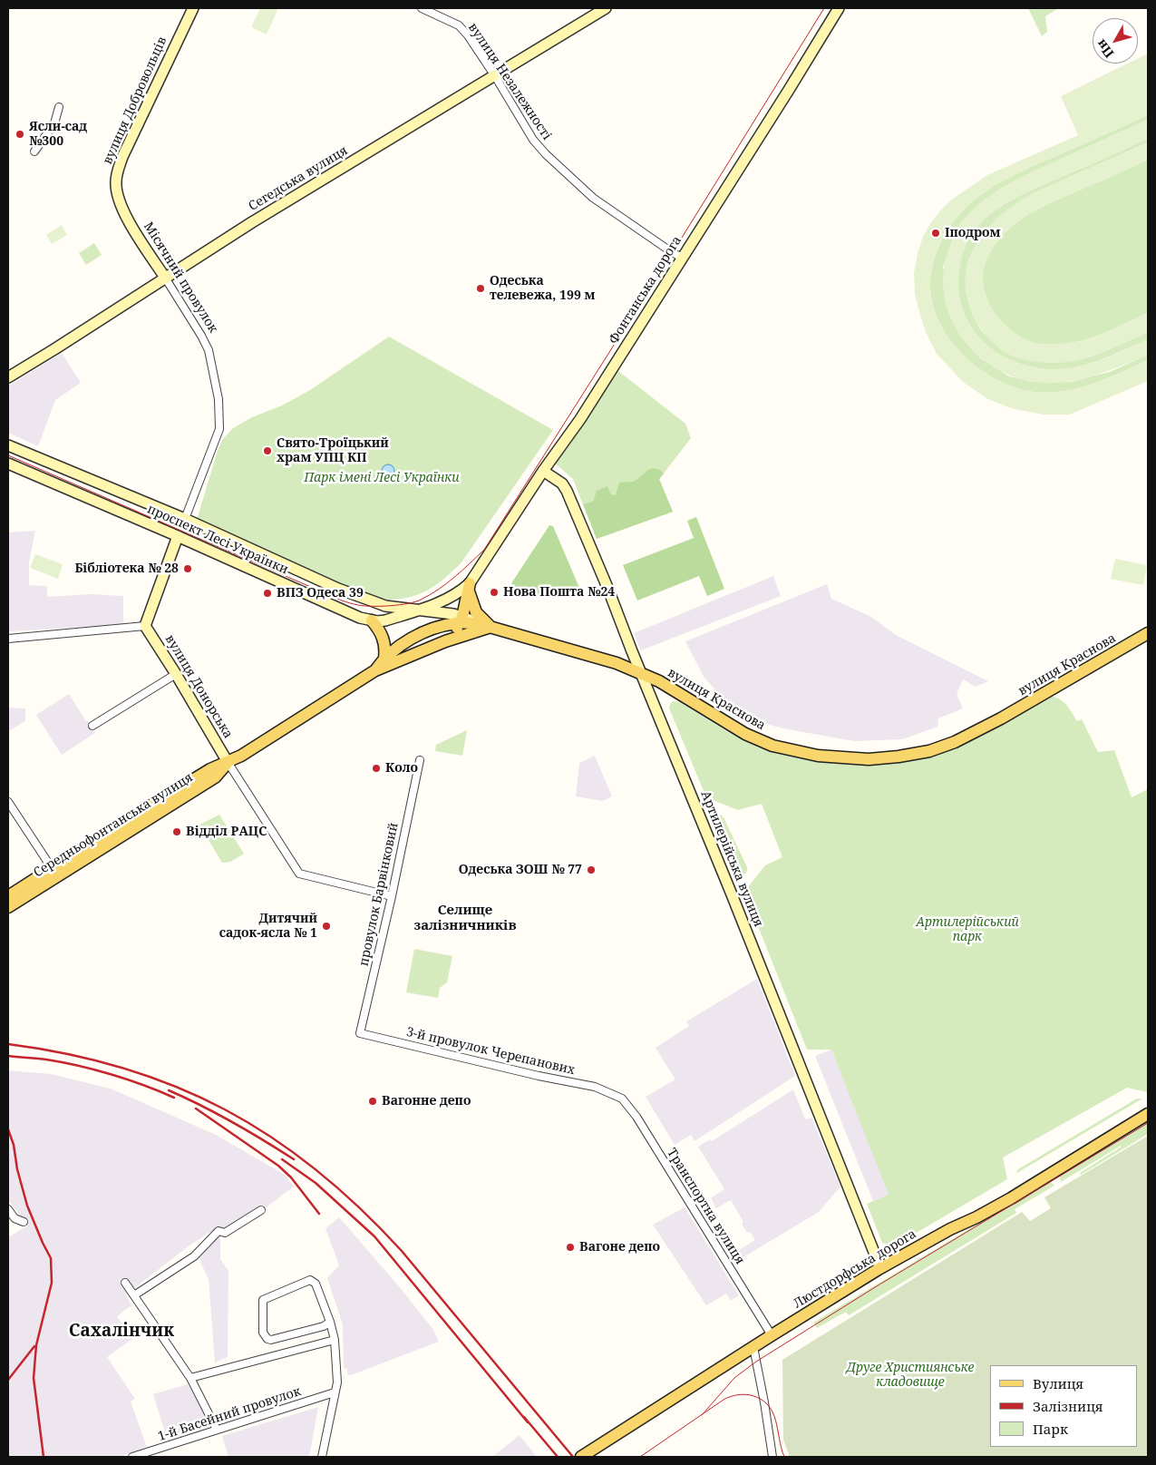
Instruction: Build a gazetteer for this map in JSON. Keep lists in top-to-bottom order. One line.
{"streets":{"main road":["вулиця Добровольців","Сегедська вулиця","Місячний провулок","Фонтанська дорога","проспект Лесі Українки","вулиця Краснова","вулиця Донорська","Середньофонтанська вулиця","Артилерійська вулиця","Люстдорфська дорога"],"street":["вулиця Незалежності","провулок Барвінковий","3-й провулок Черепанових","Транспортна вулиця","1-й Басейний провулок"]},"crossings":[["вулиця Незалежності","Сегедська вулиця"],["вулиця Незалежності","Фонтанська дорога"],["вулиця Добровольців","Місячний провулок"],["Сегедська вулиця","Місячний провулок"],["Місячний провулок","проспект Лесі Українки"],["Фонтанська дорога","проспект Лесі Українки"],["Фонтанська дорога","Артилерійська вулиця"],["проспект Лесі Українки","Середньофонтанська вулиця"],["вулиця Краснова","Середньофонтанська вулиця"],["вулиця Краснова","Артилерійська вулиця"],["вулиця Донорська","Середньофонтанська вулиця"],["Артилерійська вулиця","Люстдорфська дорога"],["провулок Барвінковий","3-й провулок Черепанових"],["3-й провулок Черепанових","Транспортна вулиця"],["Транспортна вулиця","Люстдорфська дорога"]],"districts":["Селище залізничників","Сахалінчик"],"parks":["Парк імені Лесі Українки","Артилерійський парк","Друге Християнське кладовище"],"places":["Ясли-сад №300","Іподром","Одеська телевежа, 199 м","Свято-Троїцький храм УПЦ КП","Бібліотека № 28","Нова Пошта №24","ВПЗ Одеса 39","Коло","Відділ РАЦС","Одеська ЗОШ № 77","Дитячий садок-ясла № 1","Вагонне депо","Вагоне депо"],"legend":["Вулиця","Залізниця","Парк"],"north":"bottom left"}
